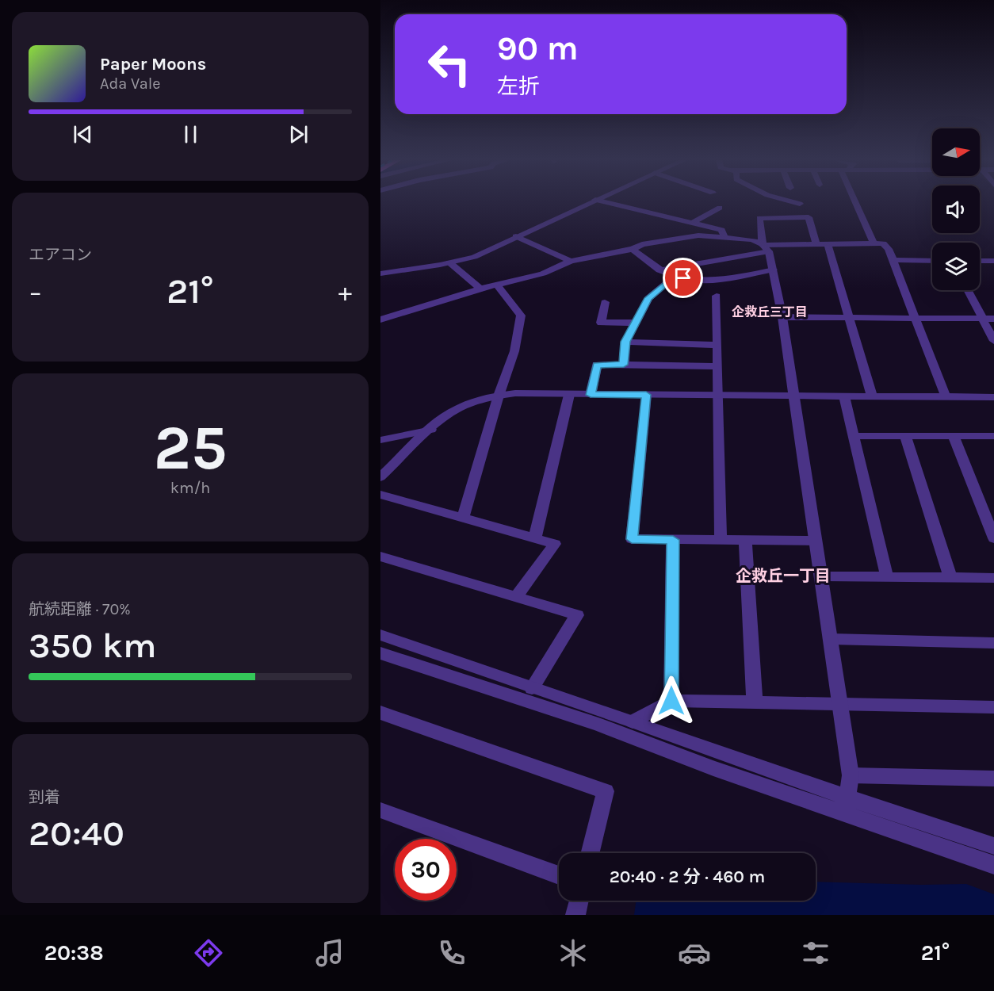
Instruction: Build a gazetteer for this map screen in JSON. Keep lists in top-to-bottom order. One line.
{"districts":["企救丘三丁目","企救丘一丁目"],"north":"right","page":{"turn":["90 m","左折"],"song":["Paper Moons","Ada Vale"],"tile":["エアコン",["25","km/h"],["航続距離 · 70%","350 km"],["到着","20:40"]],"heat":["−","21°","+"],"limit":"30","trip":"20:40 · 2 分 · 460 m","tabs":["20:38","21°"]}}
